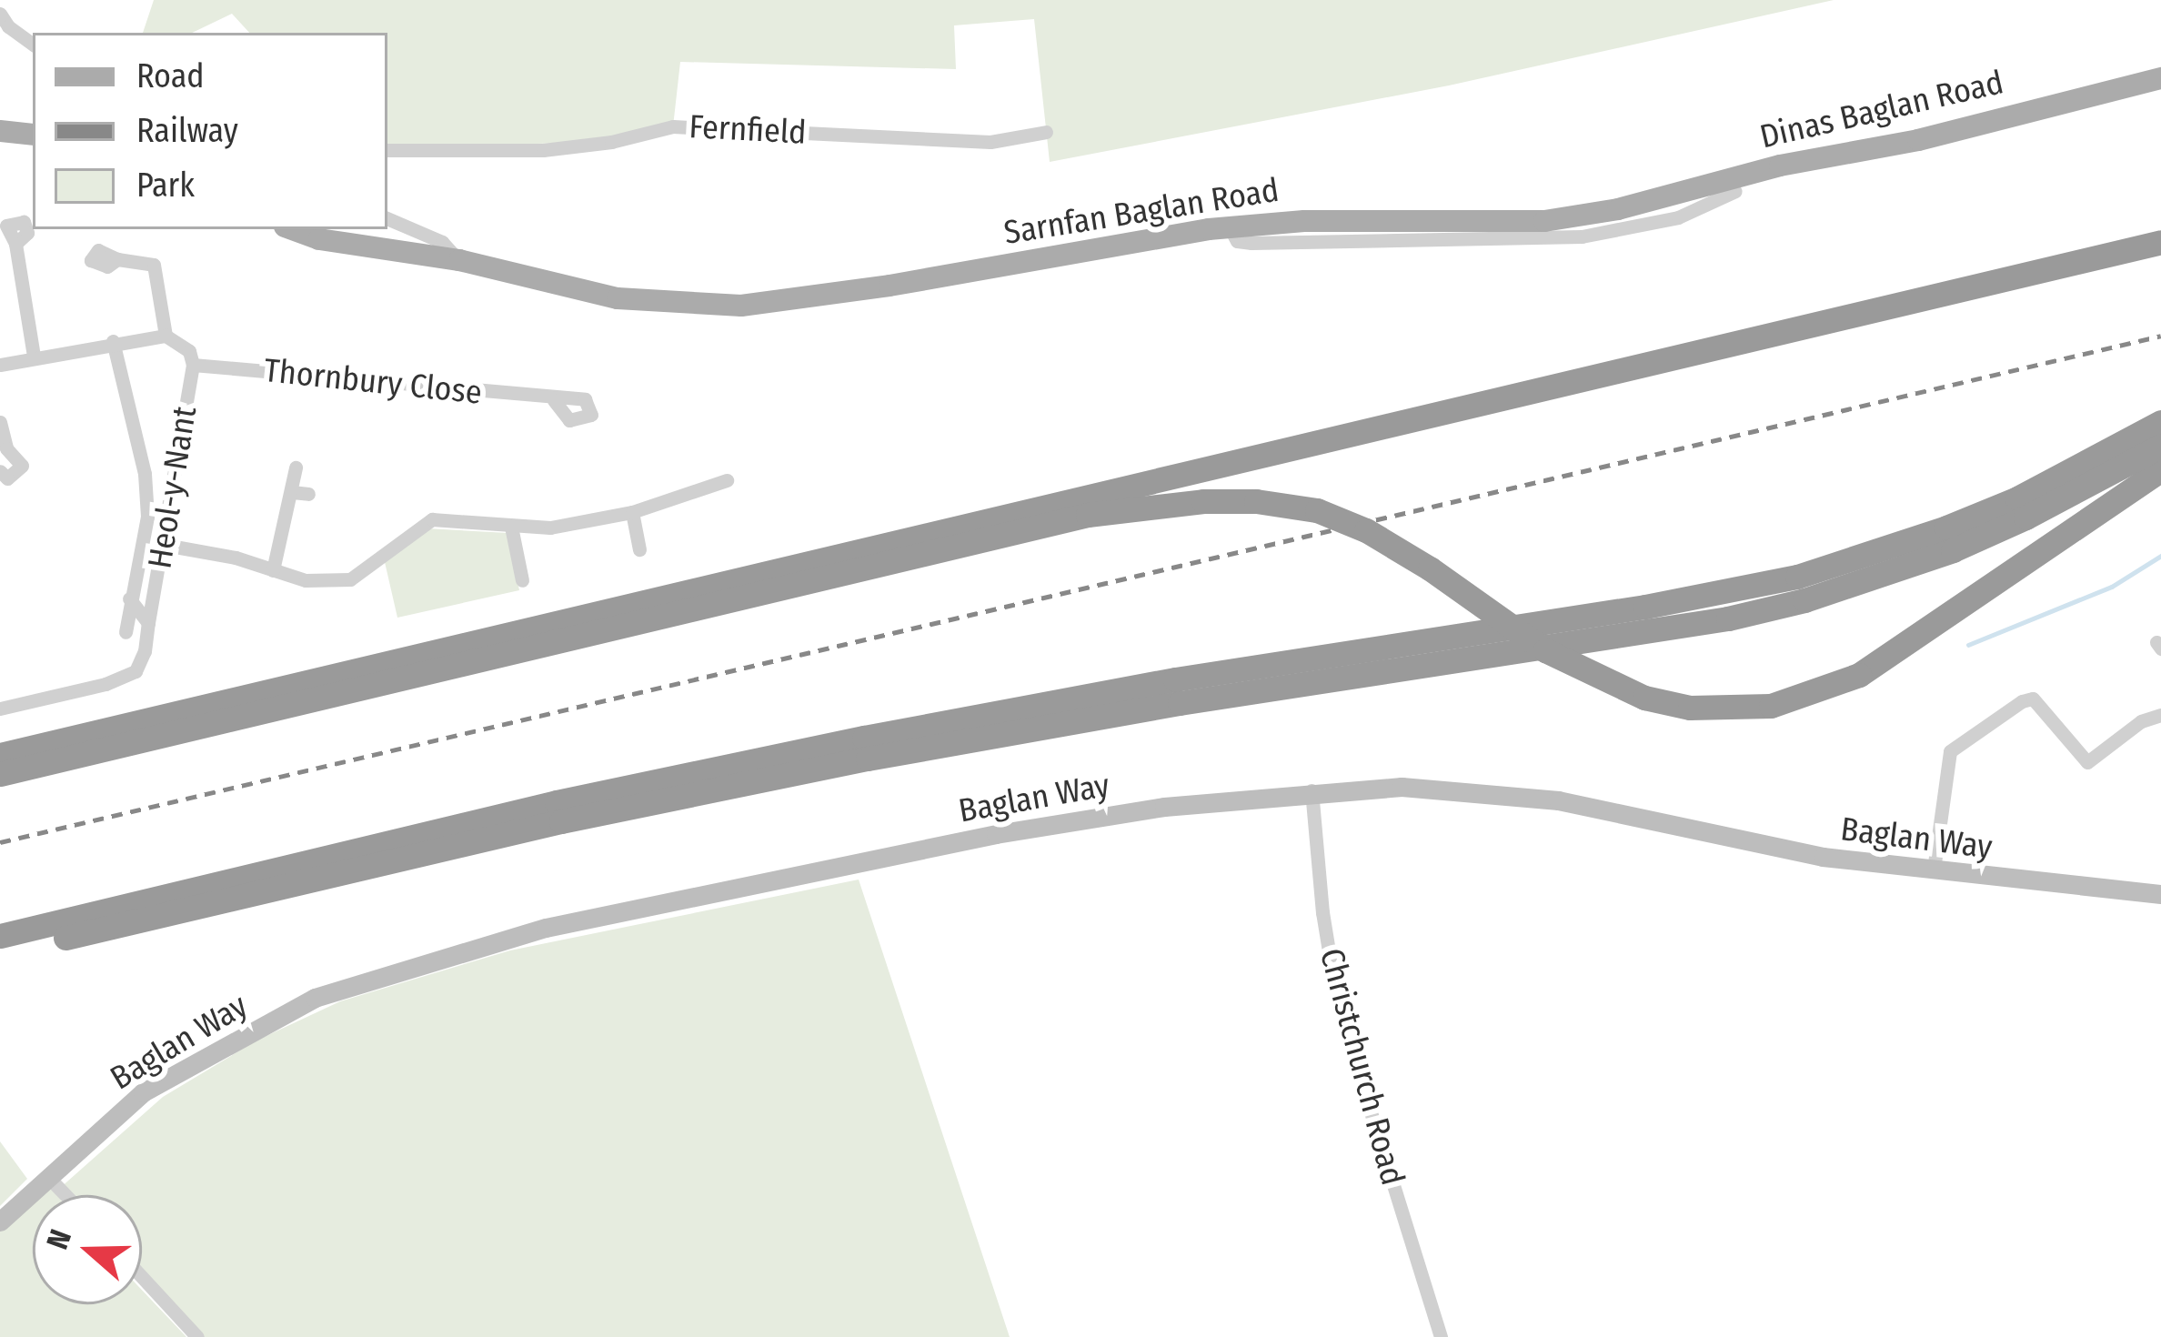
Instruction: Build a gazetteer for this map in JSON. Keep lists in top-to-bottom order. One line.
{"streets":{"main road":["Dinas Baglan Road","Sarnfan Baglan Road"],"street":["Fernfield","Thornbury Close","Heol-y-Nant","Baglan Way","Christchurch Road"]},"crossings":[["Dinas Baglan Road","Sarnfan Baglan Road"],["Thornbury Close","Heol-y-Nant"],["Baglan Way","Christchurch Road"]],"legend":["Road","Railway","Park"],"north":"left"}
